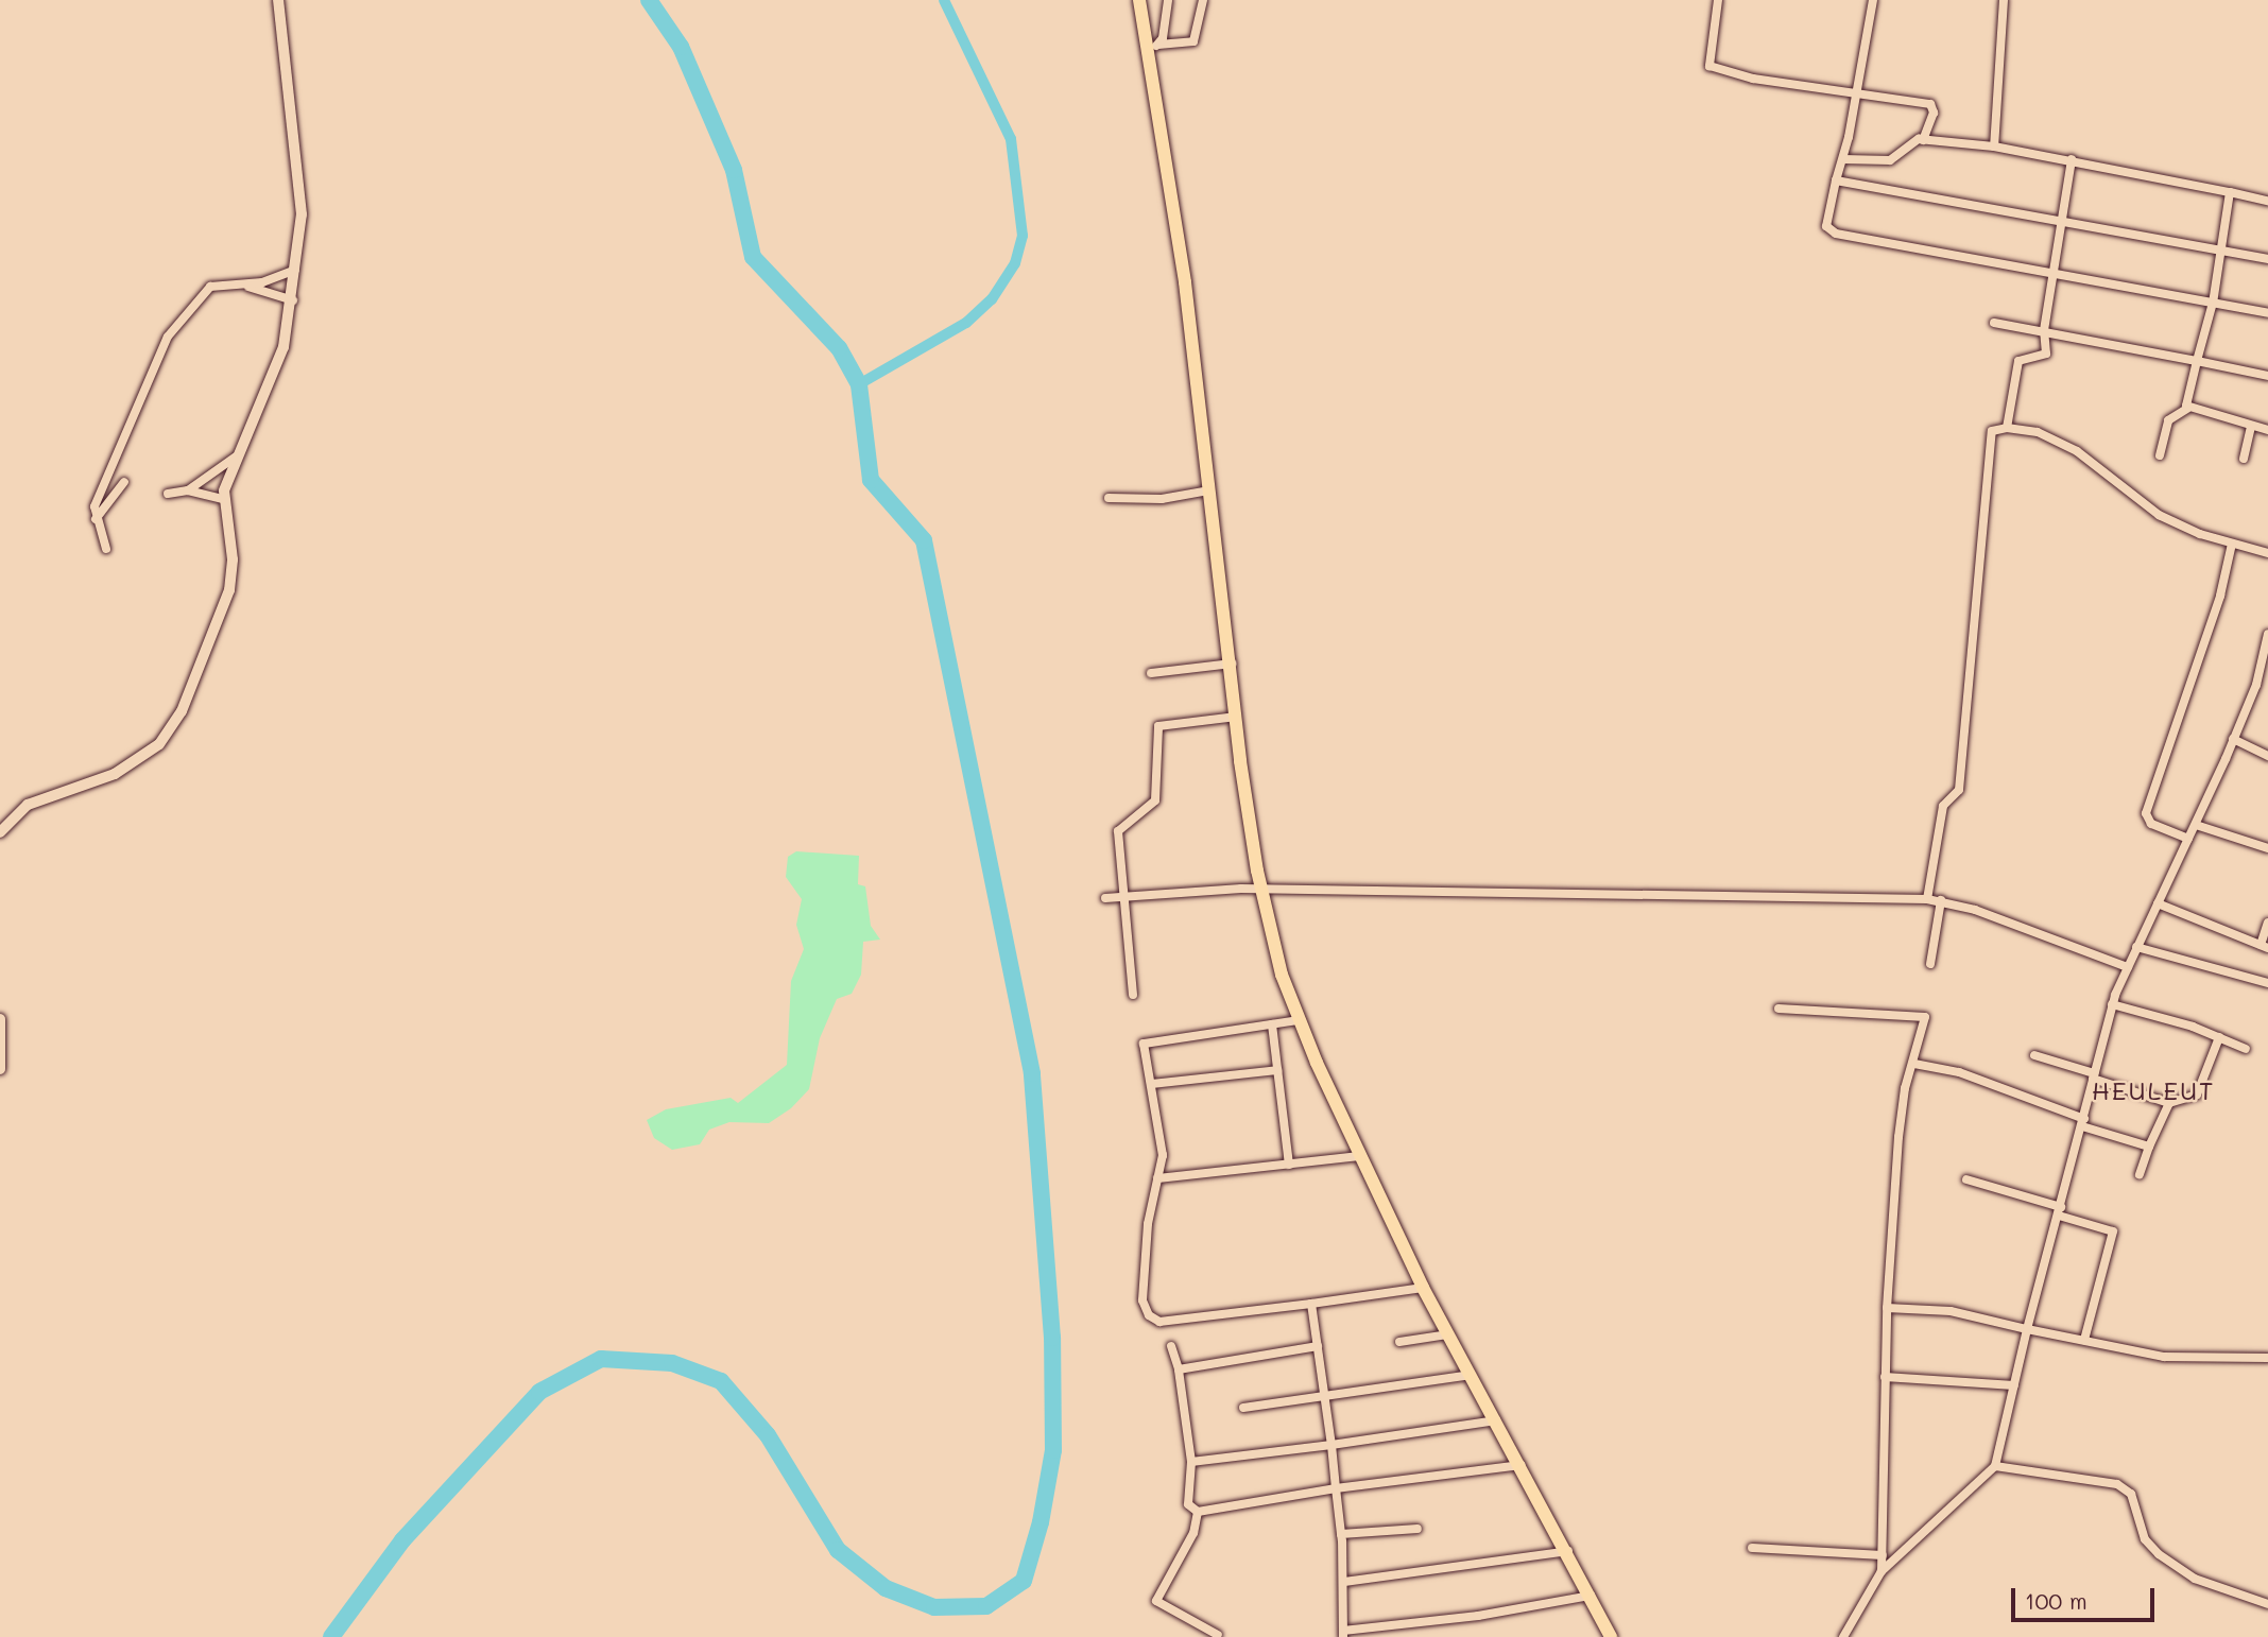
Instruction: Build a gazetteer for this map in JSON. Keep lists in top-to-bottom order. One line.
{"districts":["HEULEUT"],"scale_bar":"100 m"}
